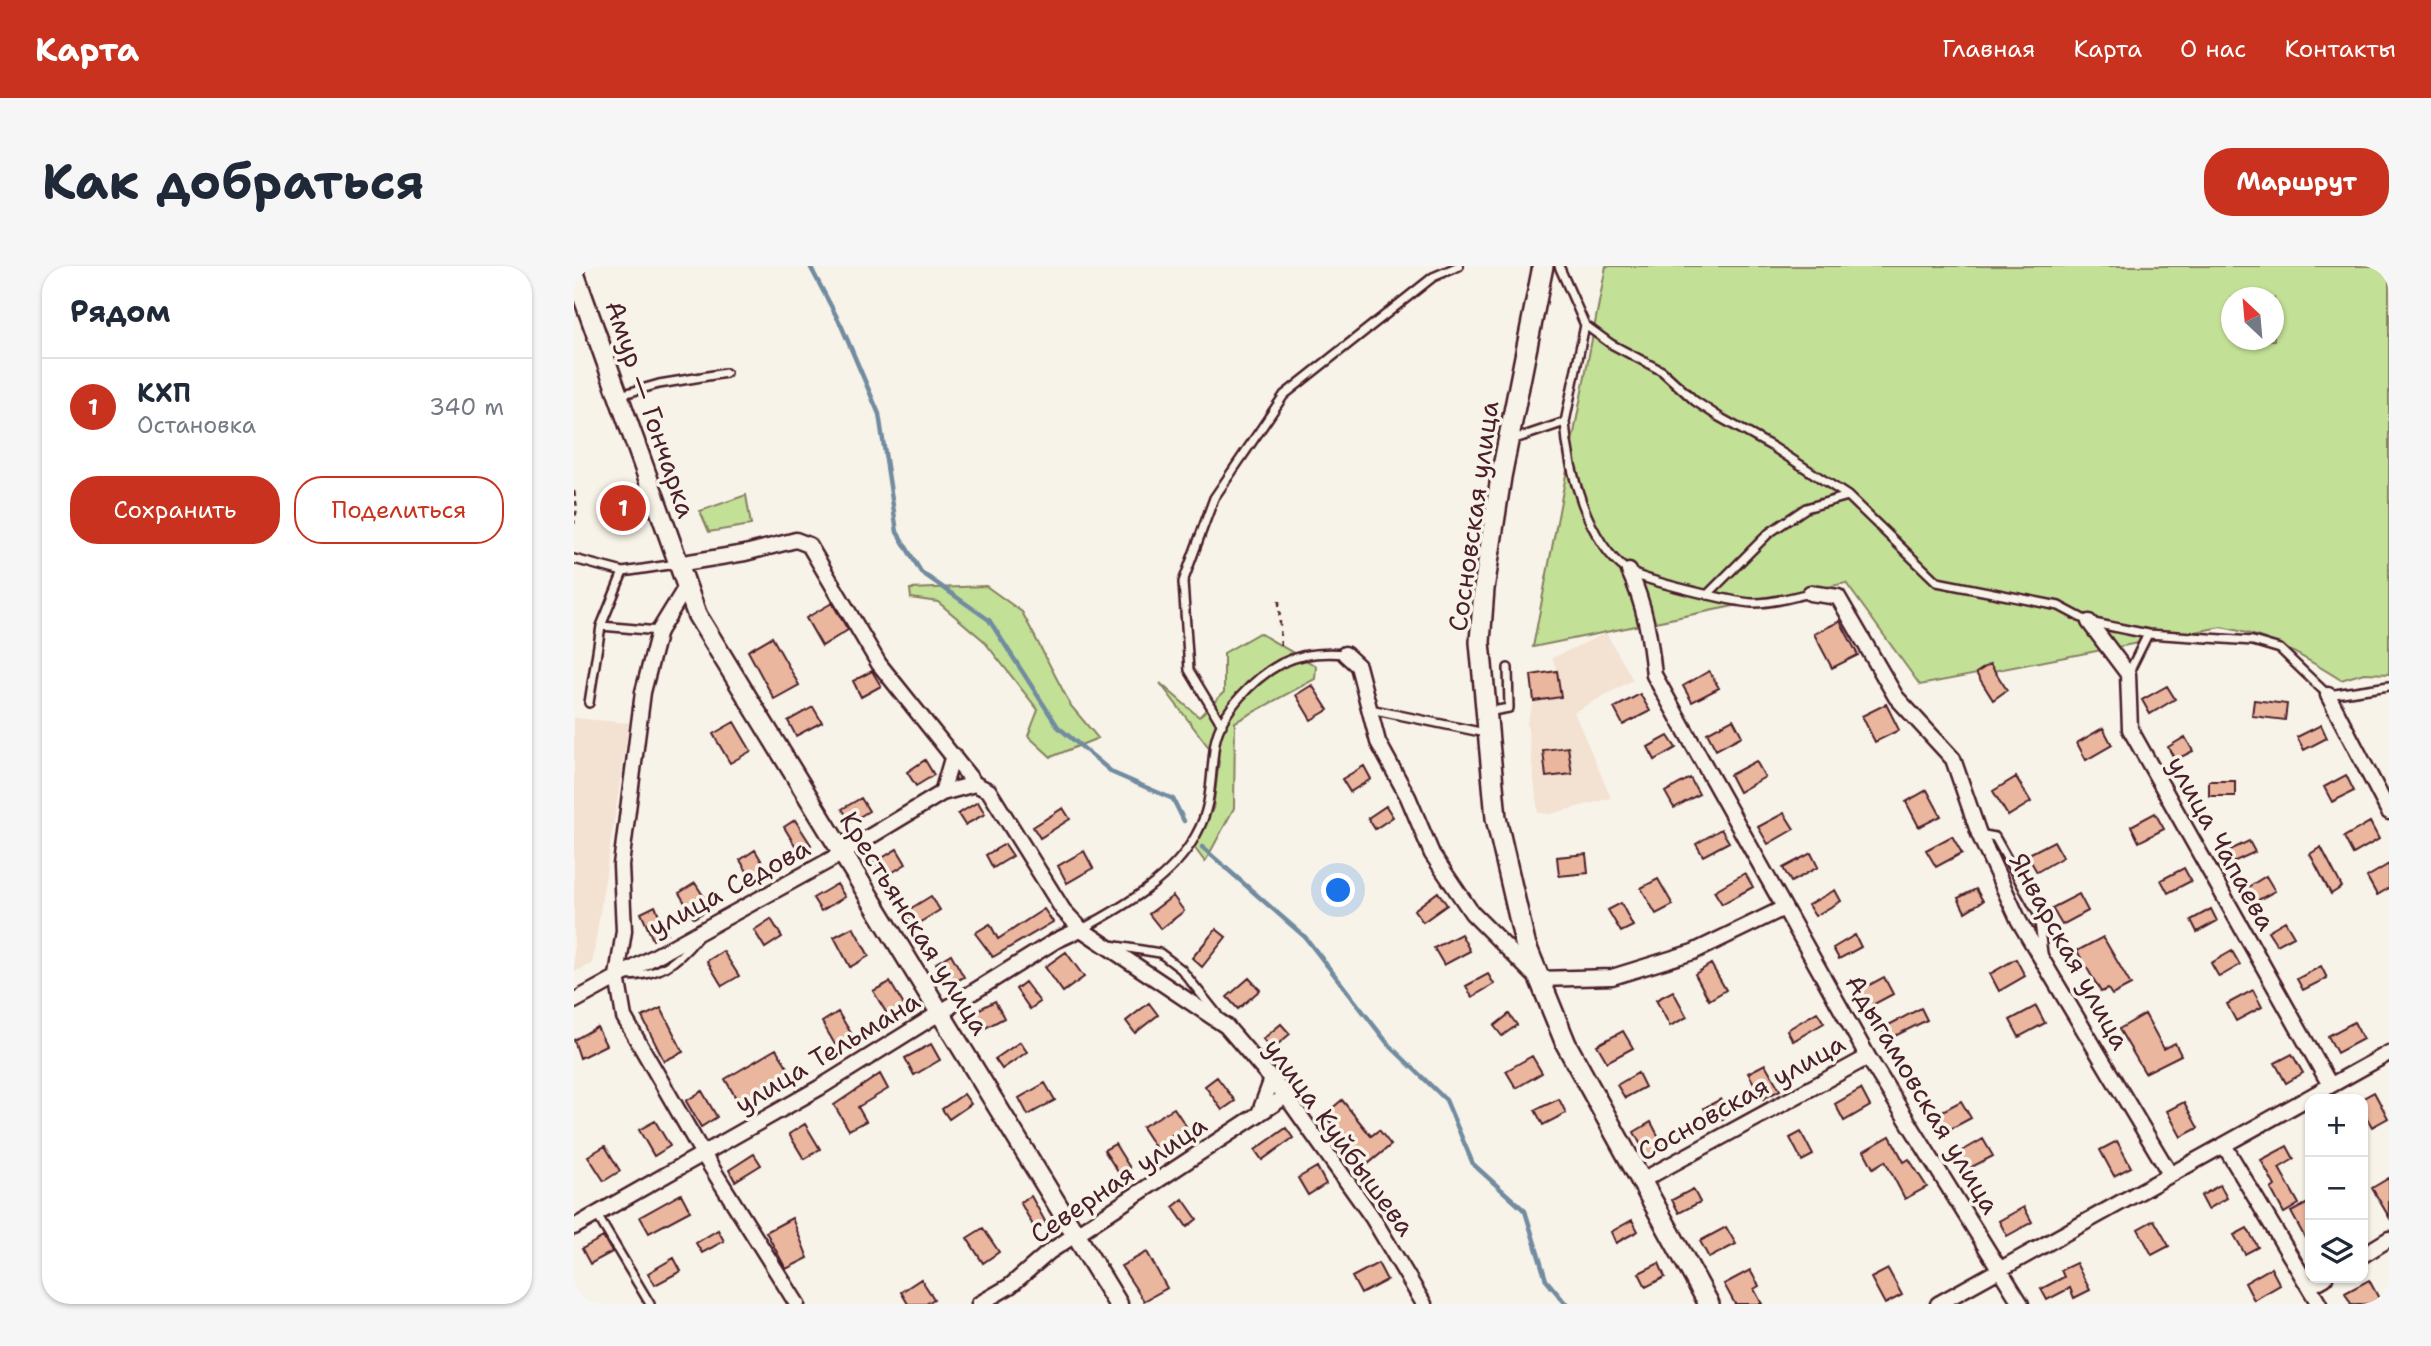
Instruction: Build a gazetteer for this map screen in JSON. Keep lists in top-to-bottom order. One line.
{"streets":{"main road":["Сосновская улица"],"street":["Амур — Гончарка","улица Чапаева","улица Седова","Крестьянская улица","Январская улица","улица Тельмана","Адыгамовская улица","улица Куйбышева","Северная улица"]},"crossings":[["Амур — Гончарка","Крестьянская улица"],["Амур — Гончарка","улица Куйбышева"],["Сосновская улица","Адыгамовская улица"],["улица Седова","Крестьянская улица"],["улица Седова","улица Куйбышева"],["Крестьянская улица","улица Тельмана"],["Крестьянская улица","улица Куйбышева"],["Крестьянская улица","Северная улица"],["улица Тельмана","улица Куйбышева"],["улица Куйбышева","Северная улица"]],"north":"top left","page":{"header":"Карта","nav":["Главная","Карта","О нас","Контакты"],"buttons":["Маршрут",["Сохранить","Поделиться"]],"title":"Как добраться","heading":"Рядом","list":[{"mark":"1","name":"КХП","note":"Остановка","value":"340 m"}],"pins":"1","map_buttons":["+","−"]}}
